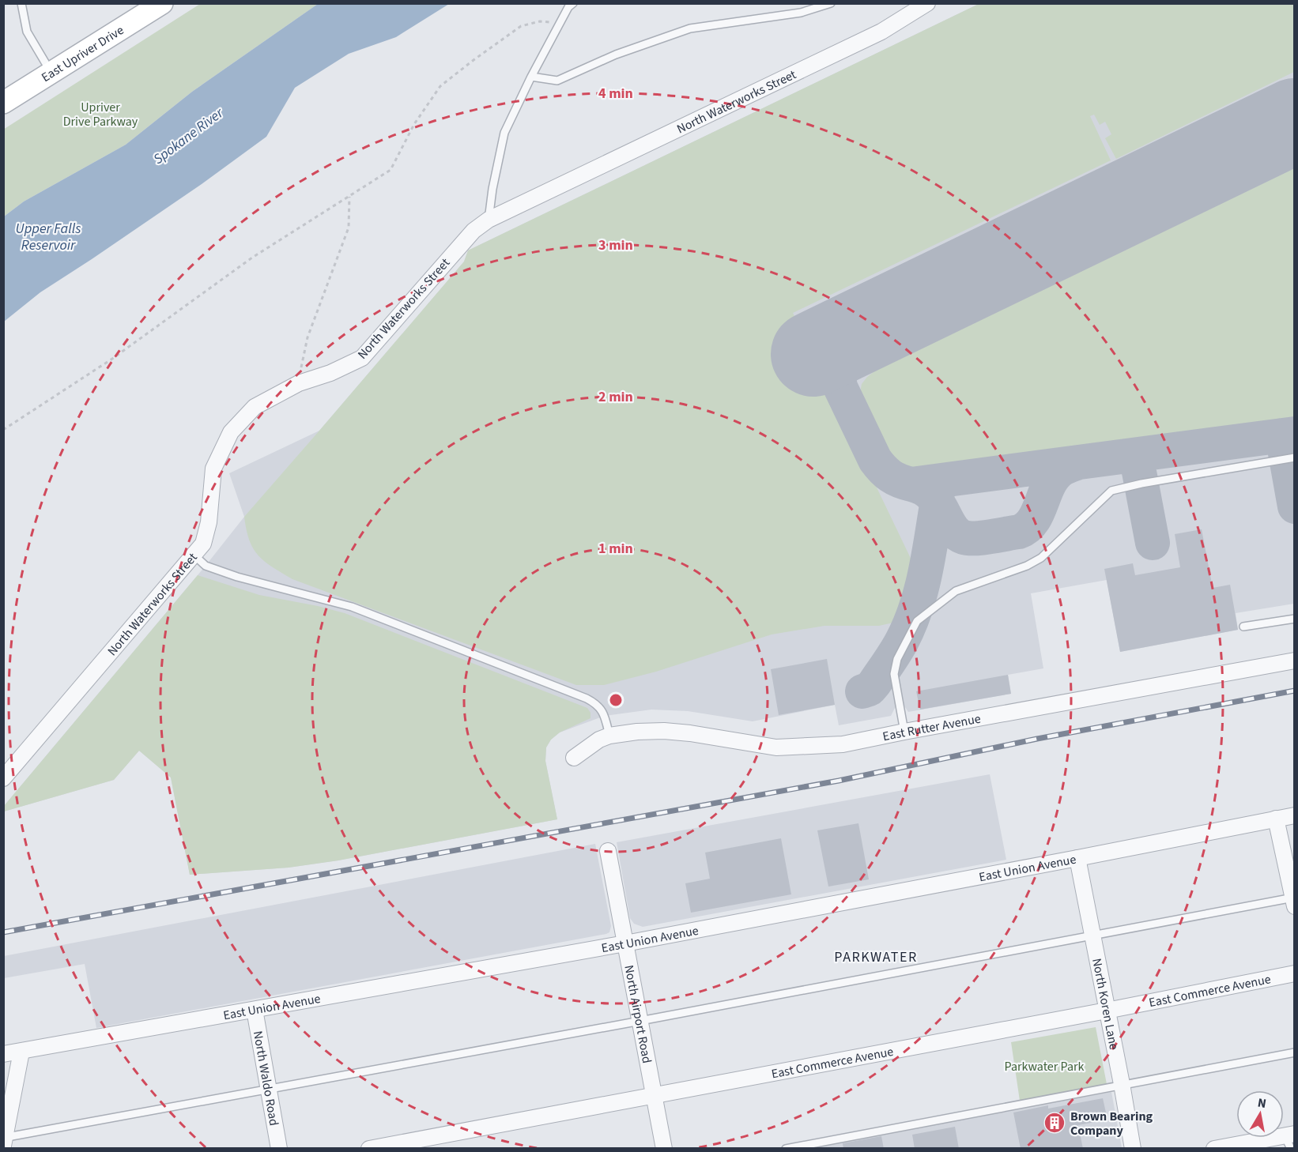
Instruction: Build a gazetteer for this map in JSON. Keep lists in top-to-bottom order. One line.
{"streets":{"street":["East Upriver Drive","North Waterworks Street","East Rutter Avenue","East Union Avenue","East Commerce Avenue","North Koren Lane","North Airport Road","North Waldo Road"]},"crossings":[["East Union Avenue","North Koren Lane"],["East Union Avenue","North Airport Road"],["East Union Avenue","North Waldo Road"],["East Commerce Avenue","North Koren Lane"],["East Commerce Avenue","North Airport Road"]],"districts":["PARKWATER"],"water":["Spokane River","Upper Falls Reservoir"],"parks":["Upriver Drive Parkway","Parkwater Park"],"places":{"building":["Brown Bearing Company"]},"north":"top","rings":["4 min","3 min","2 min","1 min"]}
